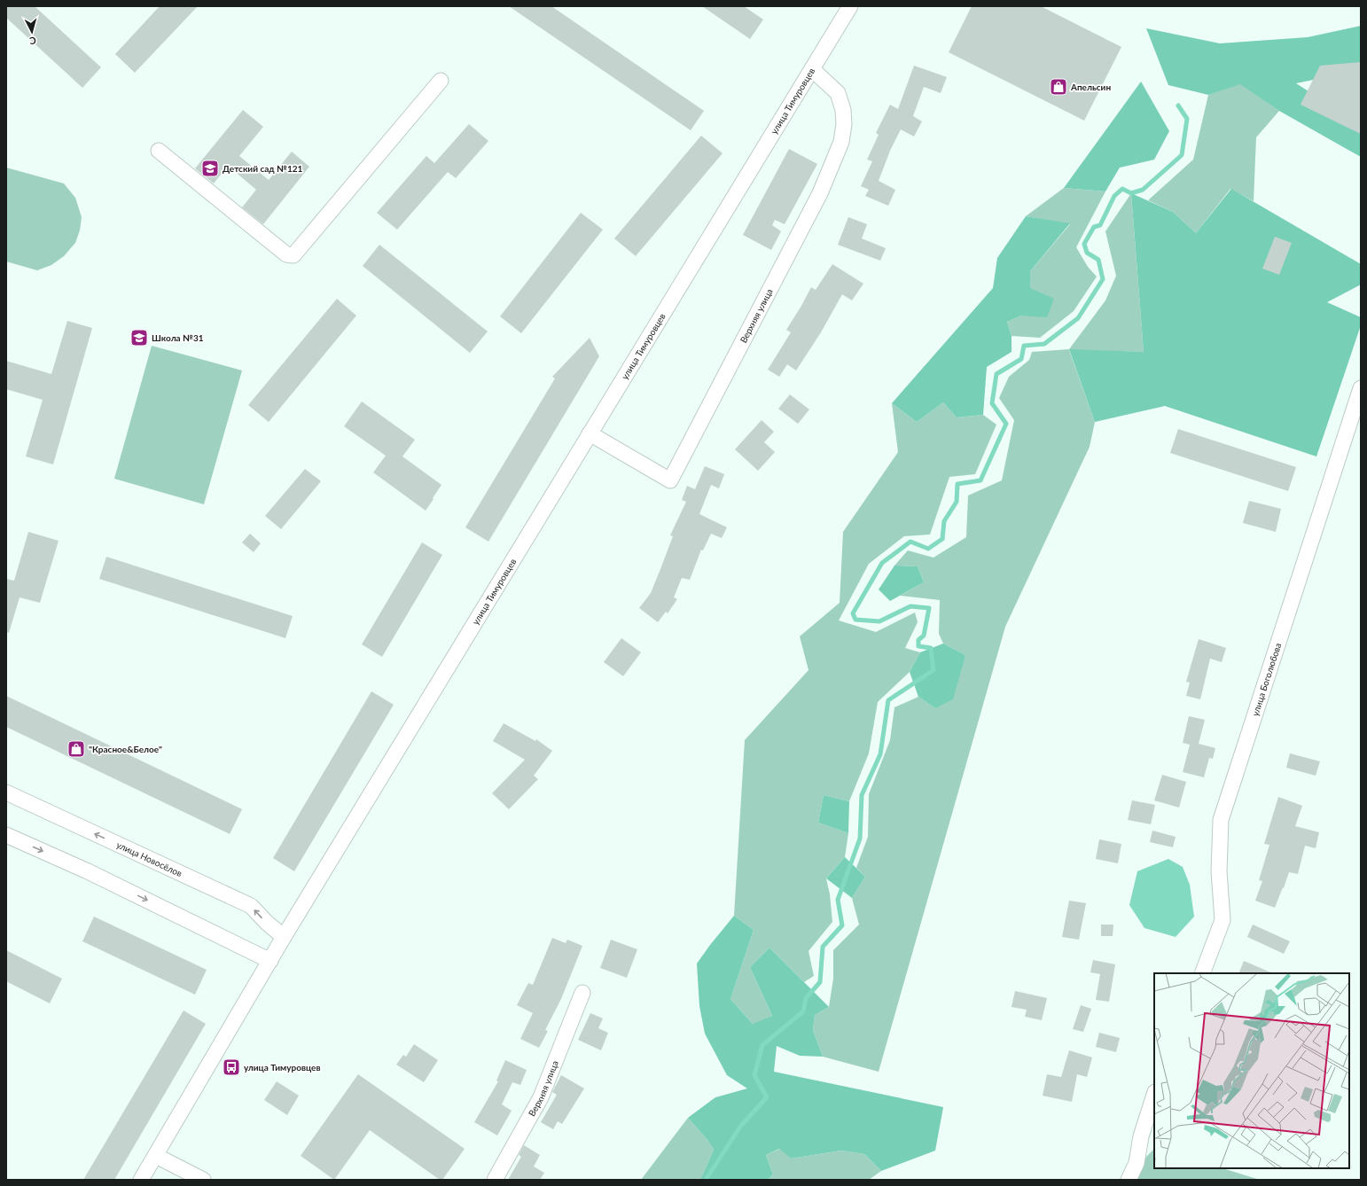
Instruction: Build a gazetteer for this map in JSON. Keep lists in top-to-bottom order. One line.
{"streets":{"street":["улица Тимуровцев","Верхняя улица","улица Боголюбова","улица Новосёлов"]},"crossings":[["улица Тимуровцев","Верхняя улица"],["улица Тимуровцев","улица Новосёлов"]],"places":{"shop":["Апельсин","\"Красное&Белое\""],"school or university":["Детский сад №121","Школа №31"],"bus stop":["улица Тимуровцев"]},"north":"bottom"}
